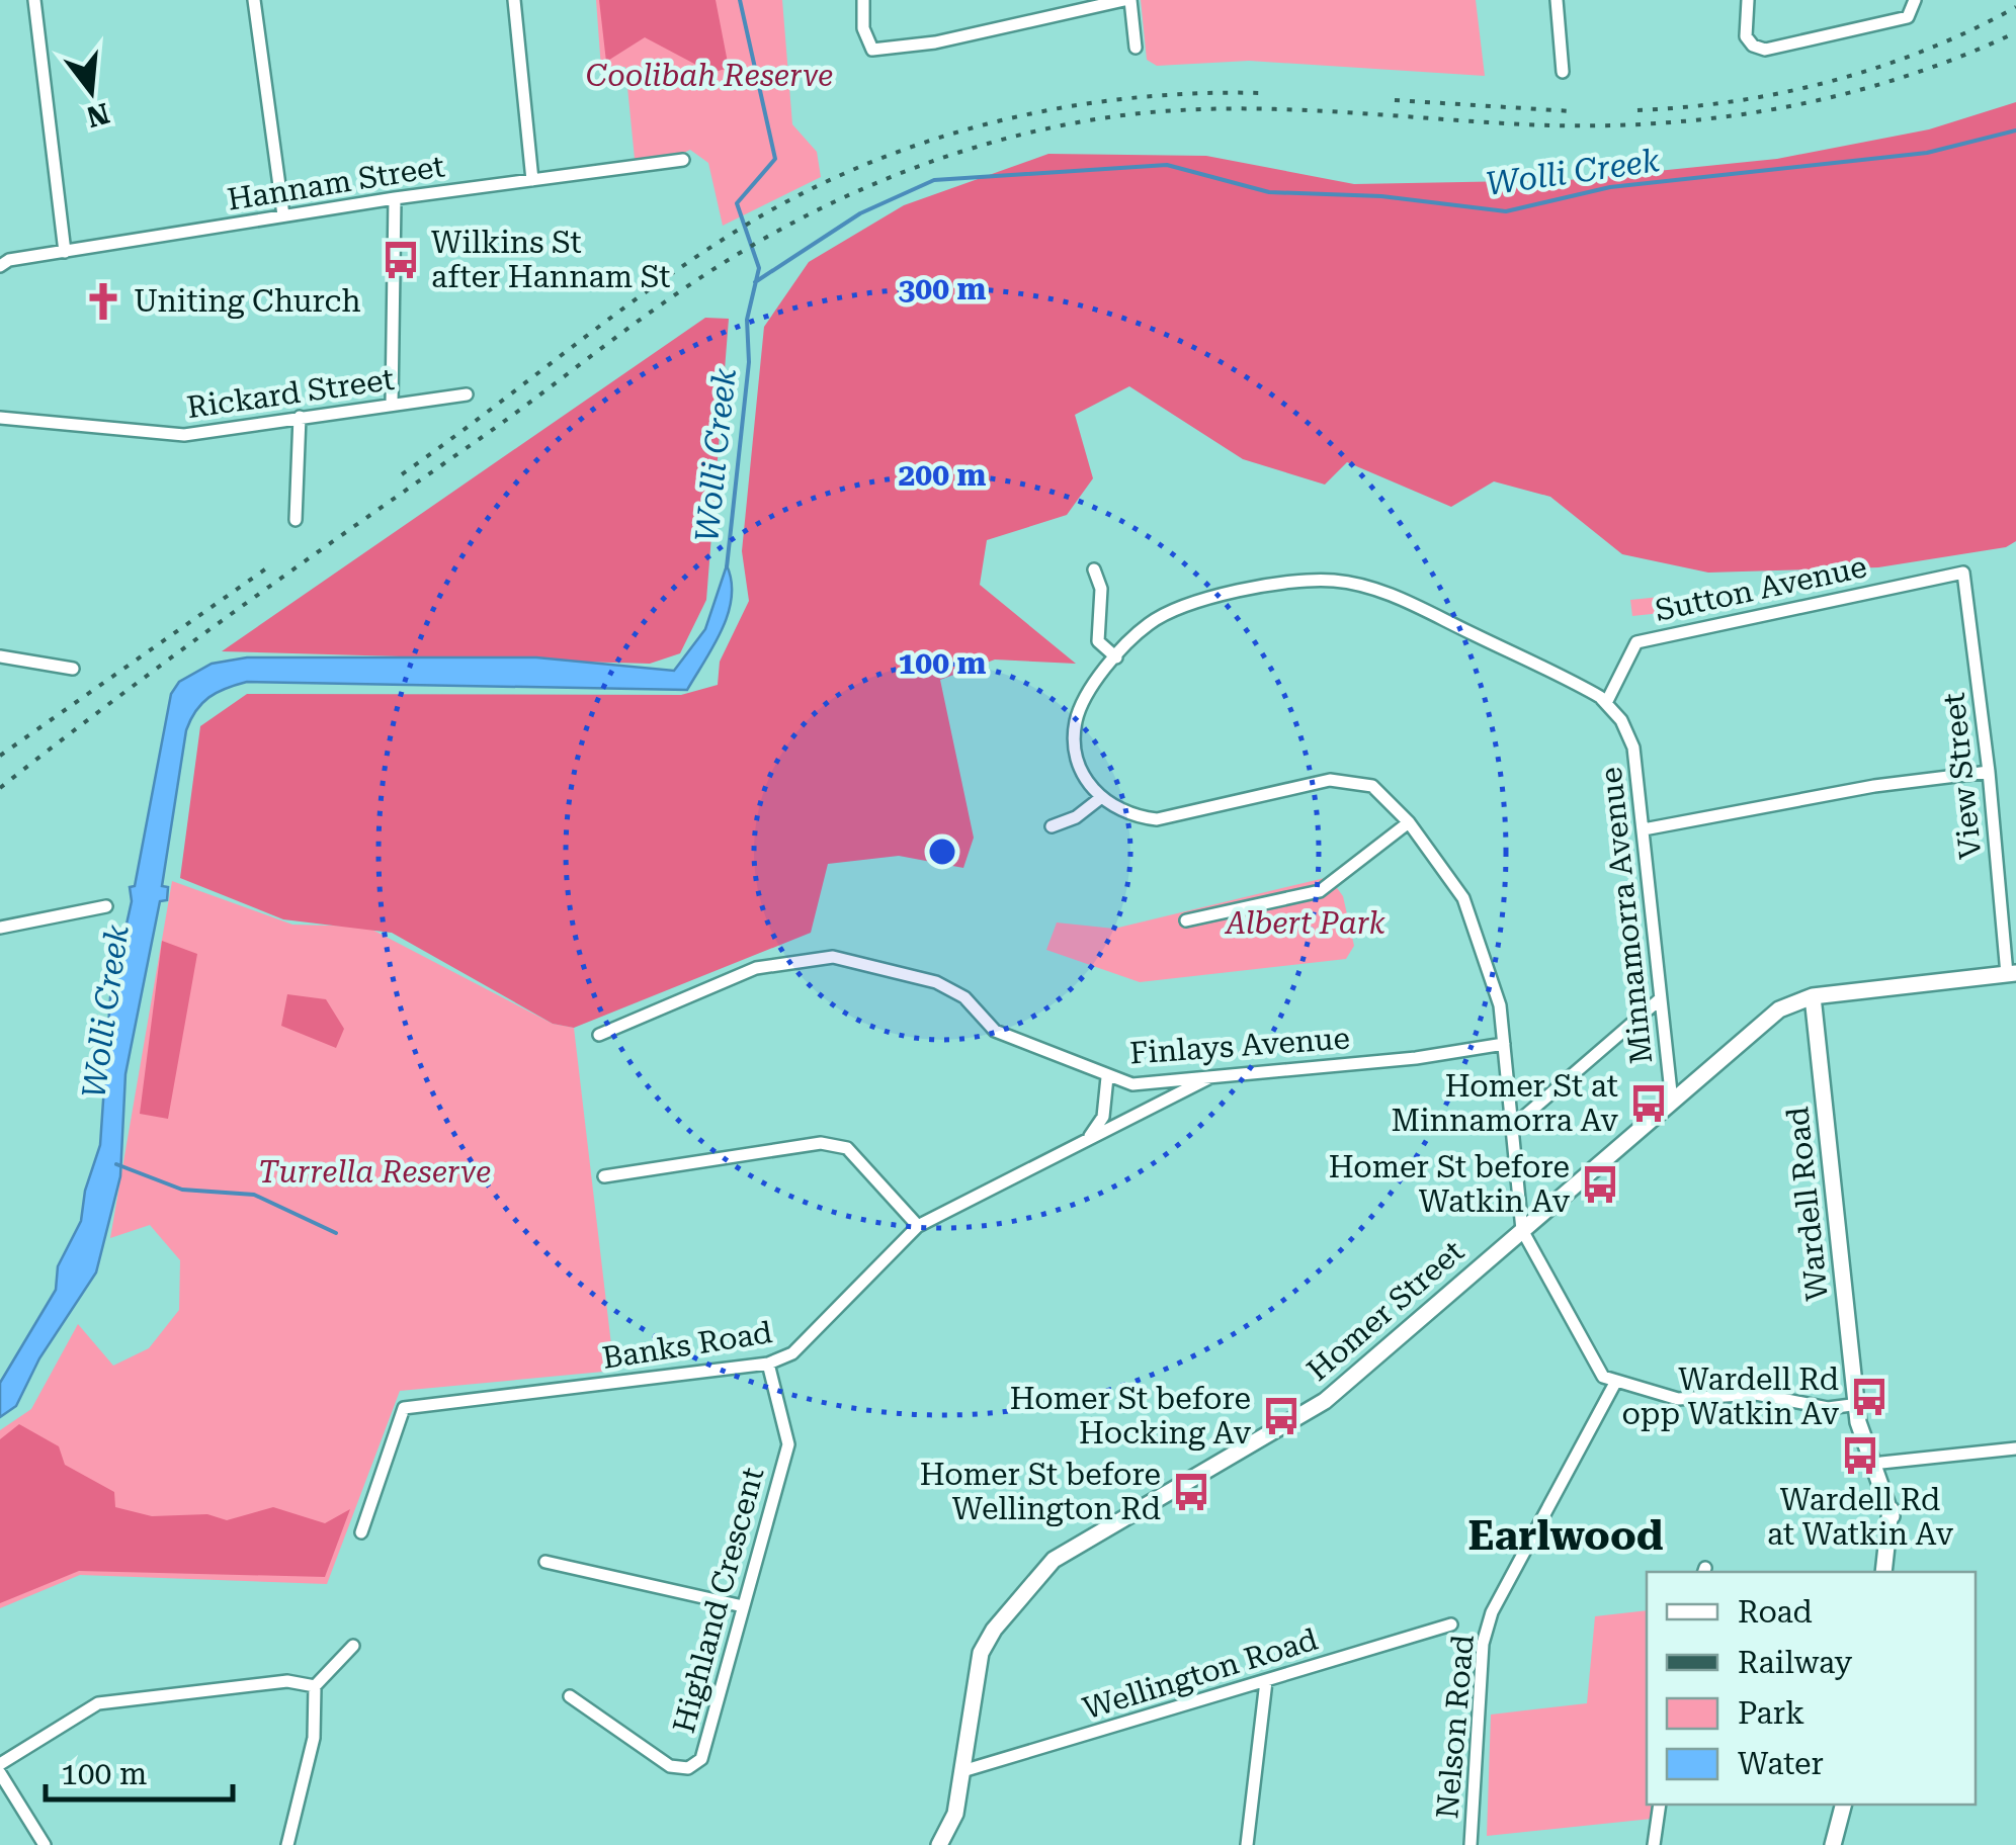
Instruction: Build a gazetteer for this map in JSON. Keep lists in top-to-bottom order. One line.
{"streets":{"main road":["Wardell Road","Homer Street"],"street":["Hannam Street","Rickard Street","Sutton Avenue","View Street","Minnamorra Avenue","Finlays Avenue","Banks Road","Highland Crescent","Wellington Road","Nelson Road"]},"crossings":[["Sutton Avenue","View Street"],["Sutton Avenue","Minnamorra Avenue"],["View Street","Homer Street"],["Minnamorra Avenue","Homer Street"],["Finlays Avenue","Banks Road"],["Wardell Road","Homer Street"],["Homer Street","Wellington Road"],["Banks Road","Highland Crescent"]],"districts":["Earlwood"],"water":["Wolli Creek"],"parks":["Coolibah Reserve","Albert Park","Turrella Reserve"],"places":{"bus stop":["Wilkins St after Hannam St","Homer St at Minnamorra Av","Homer St before Watkin Av","Wardell Rd opp Watkin Av","Homer St before Hocking Av","Wardell Rd at Watkin Av","Homer St before Wellington Rd"],"church":["Uniting Church"]},"legend":["Road","Railway","Park","Water"],"scale_bar":"100 m","north":"bottom","rings":["300 m","200 m","100 m"]}
